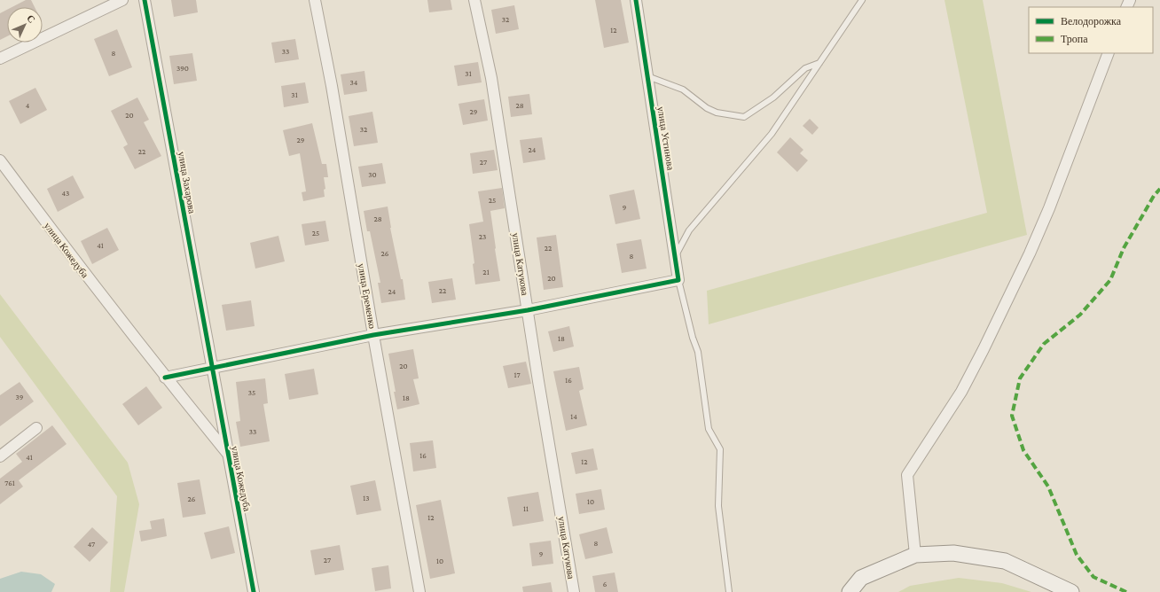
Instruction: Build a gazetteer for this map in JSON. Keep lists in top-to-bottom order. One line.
{"streets":{"street":["улица Устинова","улица Захарова","улица Кожедуба","улица Катукова","улица Еременко"]},"crossings":[["улица Захарова","улица Кожедуба"]],"house_numbers":["32","12","33","8","390","31","34","31","4","28","29","20","32","29","24","22","27","30","43","25","9","28","25","23","41","22","26","8","21","20","22","24","18","20","17","16","35","39","18","14","33","16","41","12","761","13","26","10","11","12","8","47","9","27","10","6"],"legend":["Велодорожка","Тропа"],"north":"top right"}
